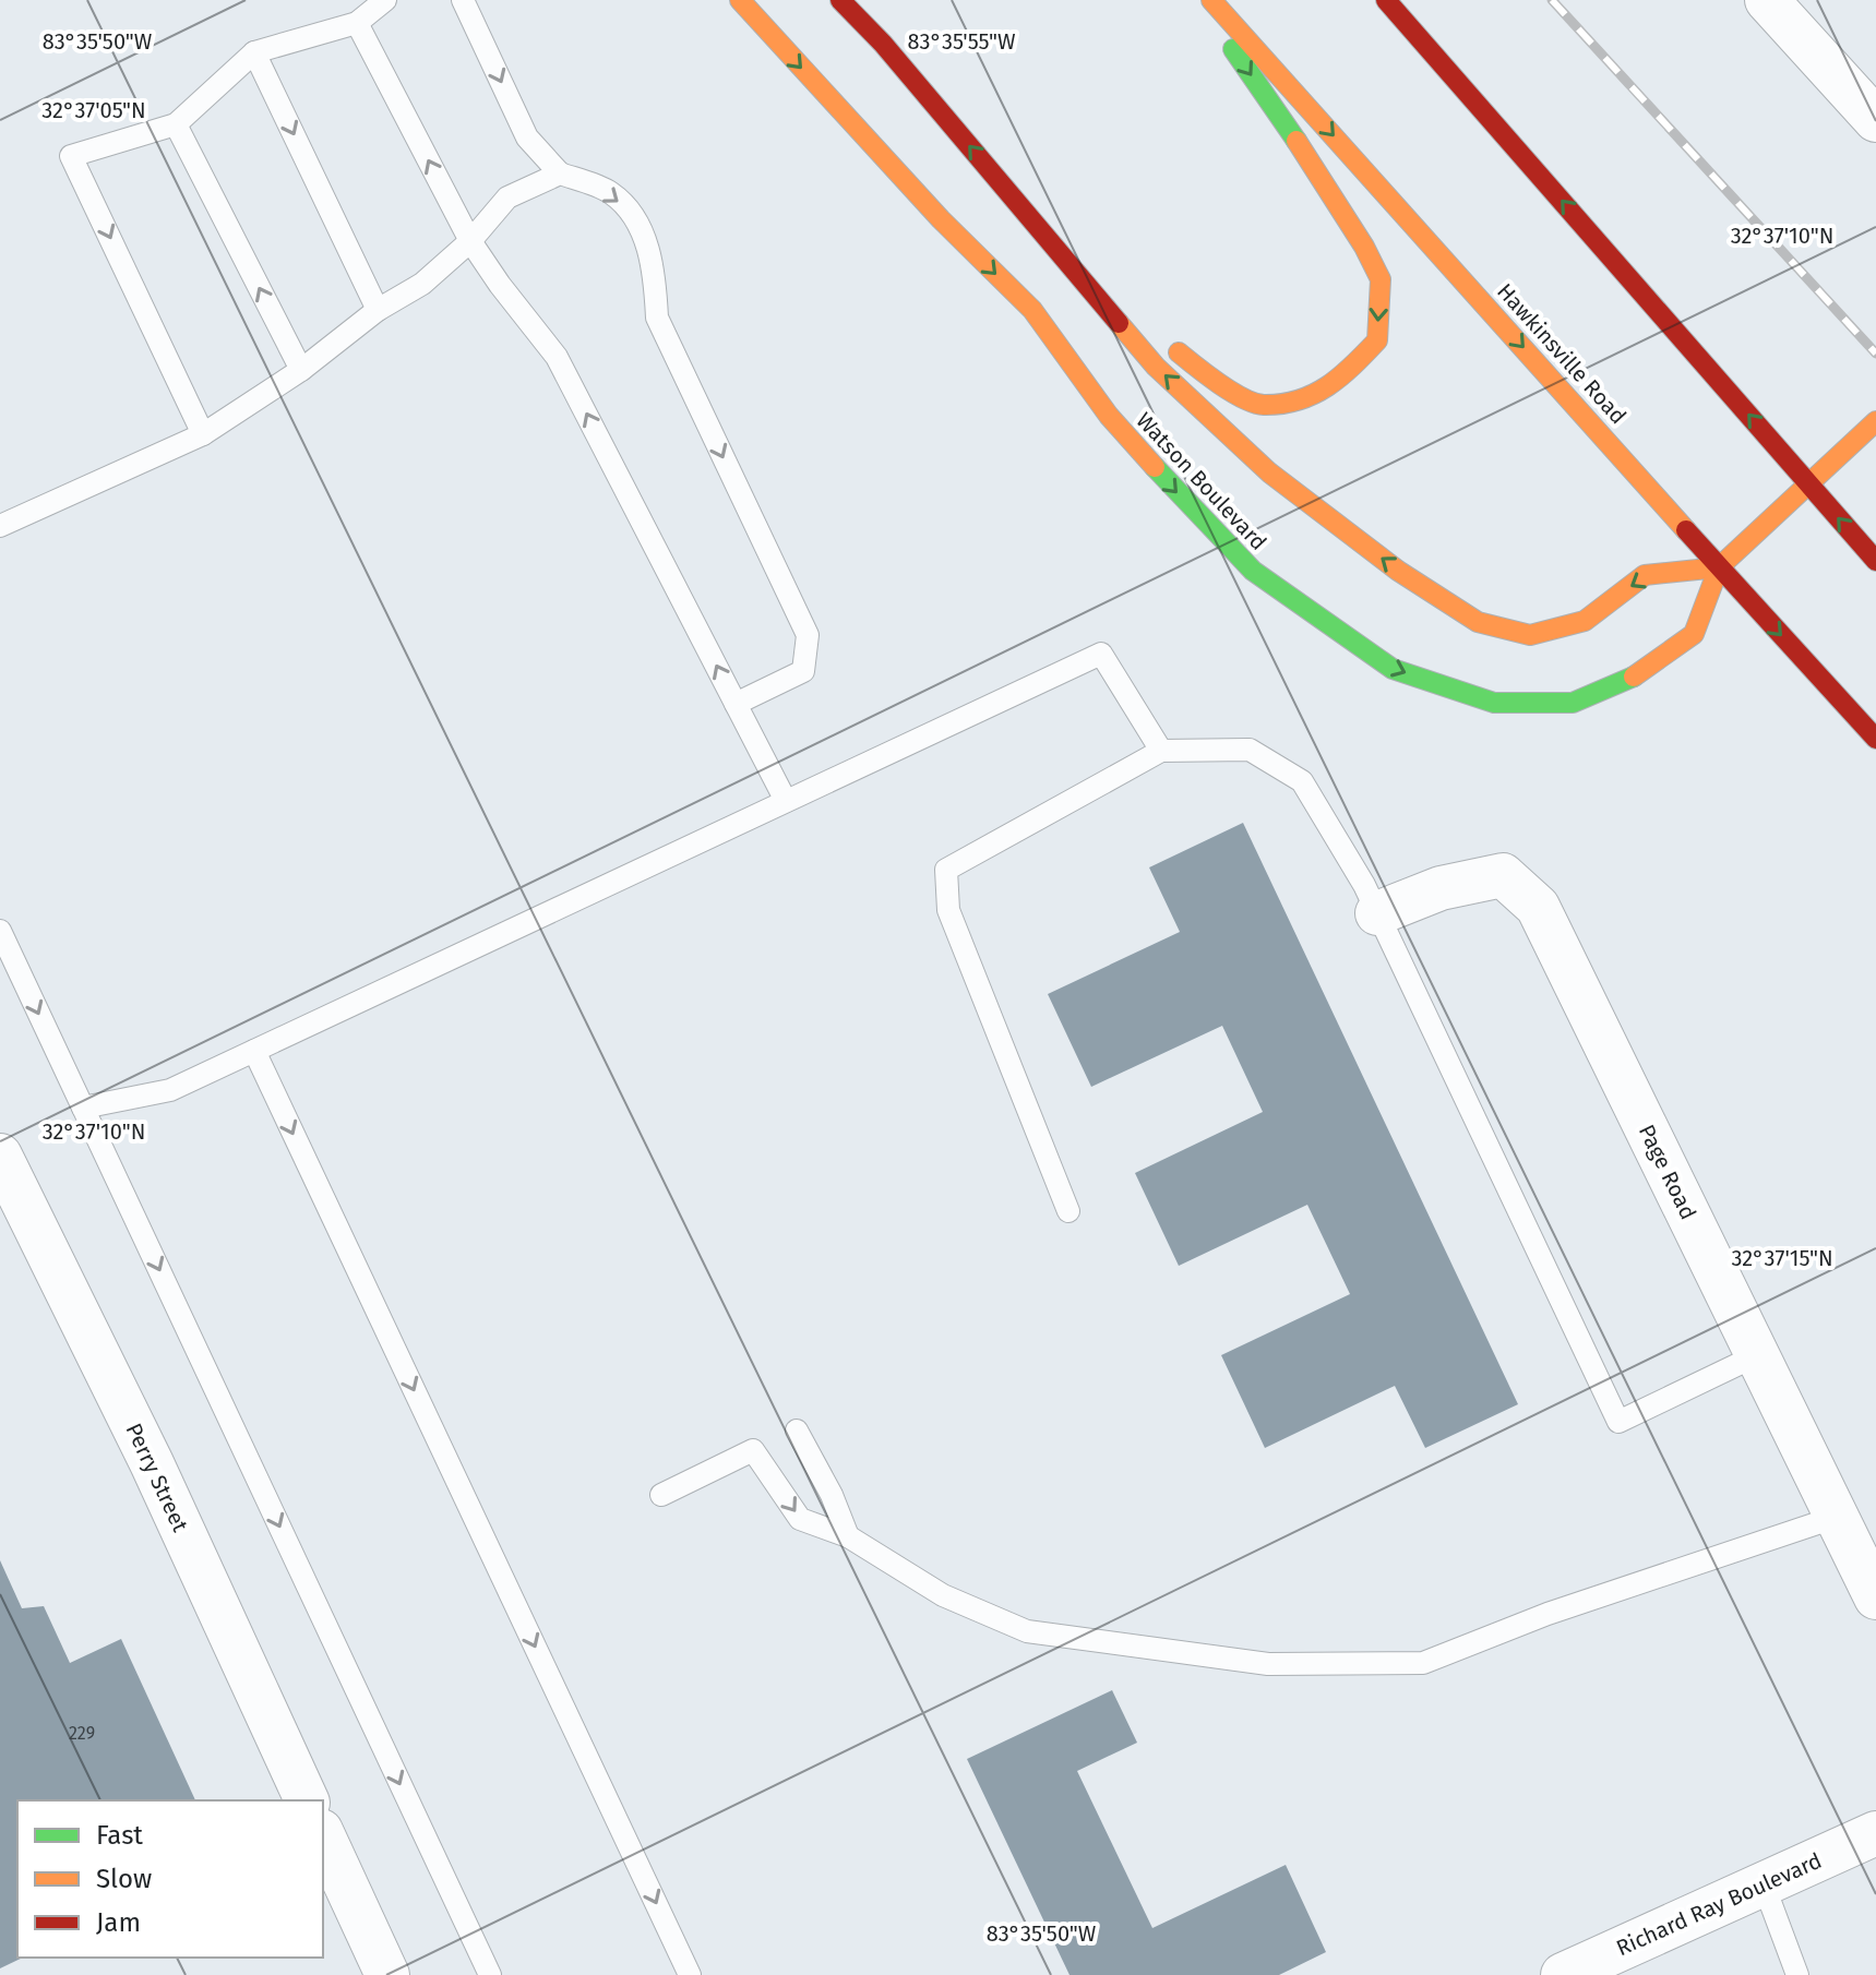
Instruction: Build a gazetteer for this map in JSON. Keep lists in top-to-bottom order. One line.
{"streets":{"street":["Hawkinsville Road","Watson Boulevard","Page Road","Perry Street","Richard Ray Boulevard"]},"crossings":[["Hawkinsville Road","Watson Boulevard"]],"one_way":["Watson Boulevard"],"house_numbers":["229"],"legend":["Fast","Slow","Jam"],"coordinates":["83°35'50\"W","83°35'55\"W","32°37'05\"N","32°37'10\"N","32°37'15\"N"]}
